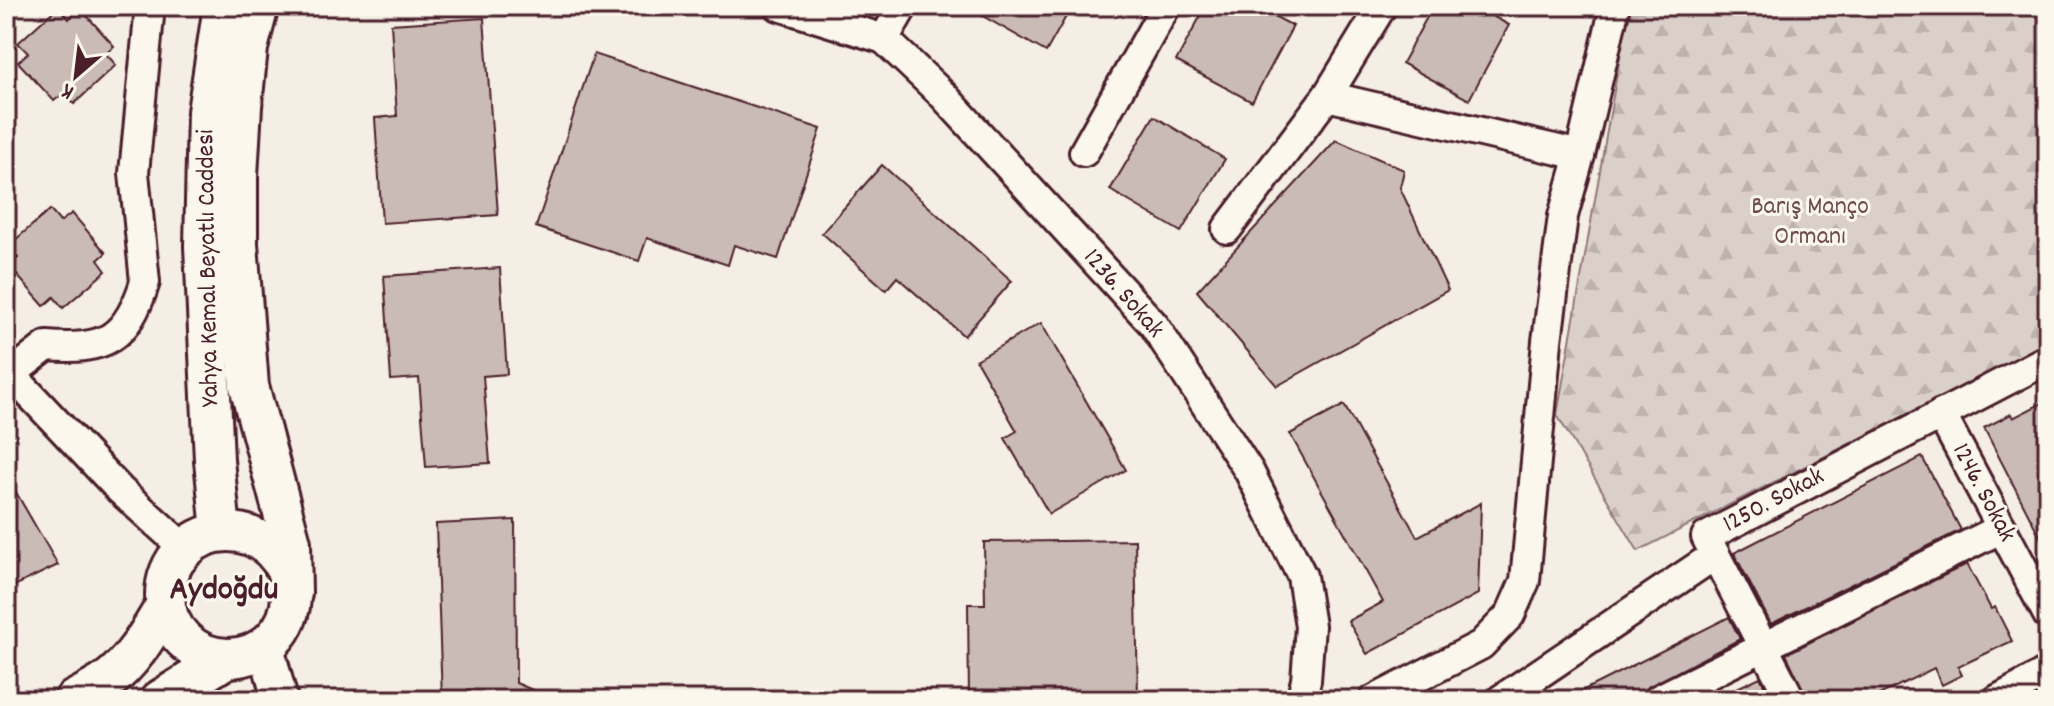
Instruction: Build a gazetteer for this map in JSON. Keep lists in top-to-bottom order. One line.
{"streets":{"main road":["Yahya Kemal Beyatlı Caddesi"],"street":["1236. Sokak","1246. Sokak","1250. Sokak"]},"crossings":[["1246. Sokak","1250. Sokak"]],"districts":["Aydoğdu"],"parks":["Barış Manço Ormanı"],"north":"bottom left"}
